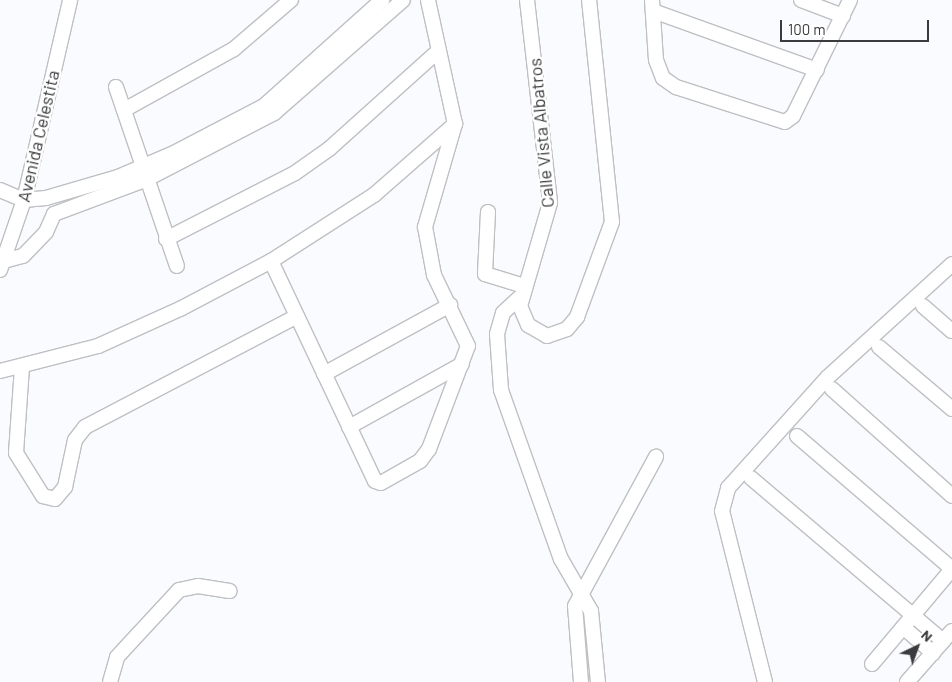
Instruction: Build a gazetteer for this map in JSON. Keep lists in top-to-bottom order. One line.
{"streets":{"street":["Calle Vista Albatros","Avenida Celestita"]},"scale_bar":"100 m","north":"top right"}
